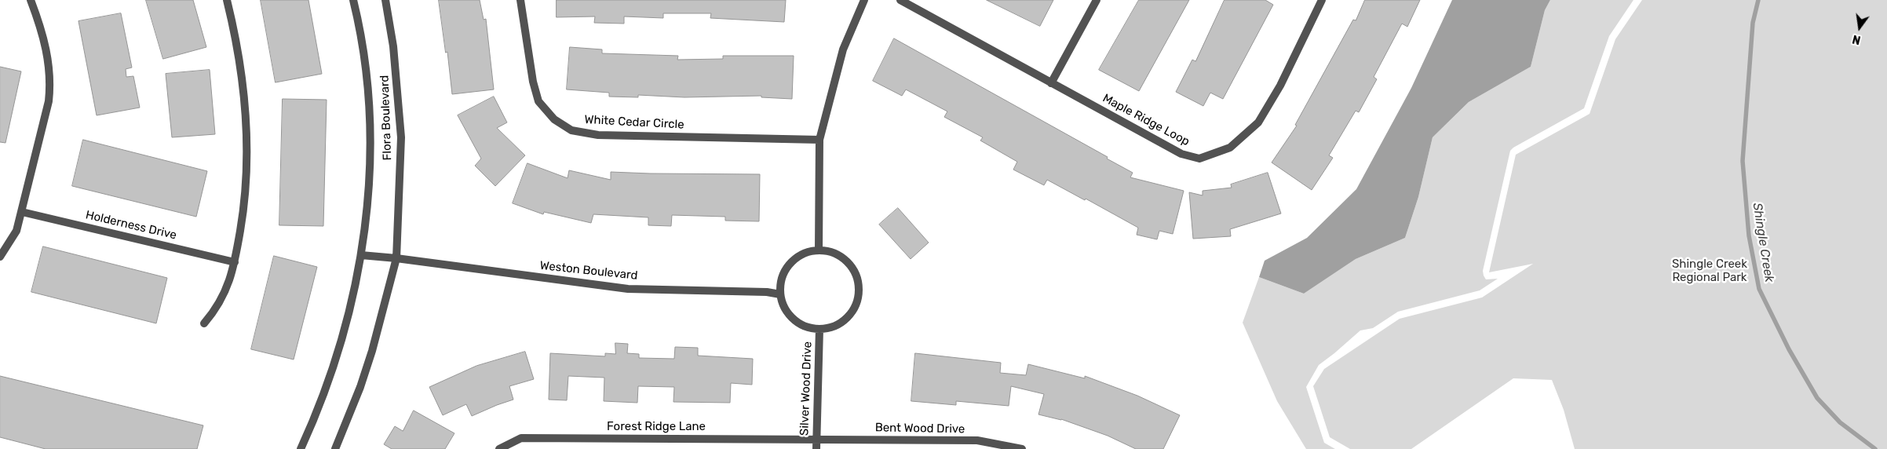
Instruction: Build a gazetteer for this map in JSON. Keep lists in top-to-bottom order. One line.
{"streets":{"street":["Flora Boulevard","Maple Ridge Loop","White Cedar Circle","Holderness Drive","Weston Boulevard","Silver Wood Drive","Forest Ridge Lane","Bent Wood Drive"]},"crossings":[["Flora Boulevard","Weston Boulevard"],["Weston Boulevard","Silver Wood Drive"],["Silver Wood Drive","Forest Ridge Lane"],["Silver Wood Drive","Bent Wood Drive"],["Forest Ridge Lane","Bent Wood Drive"]],"water":["Shingle Creek"],"parks":["Shingle Creek Regional Park"],"north":"bottom"}
